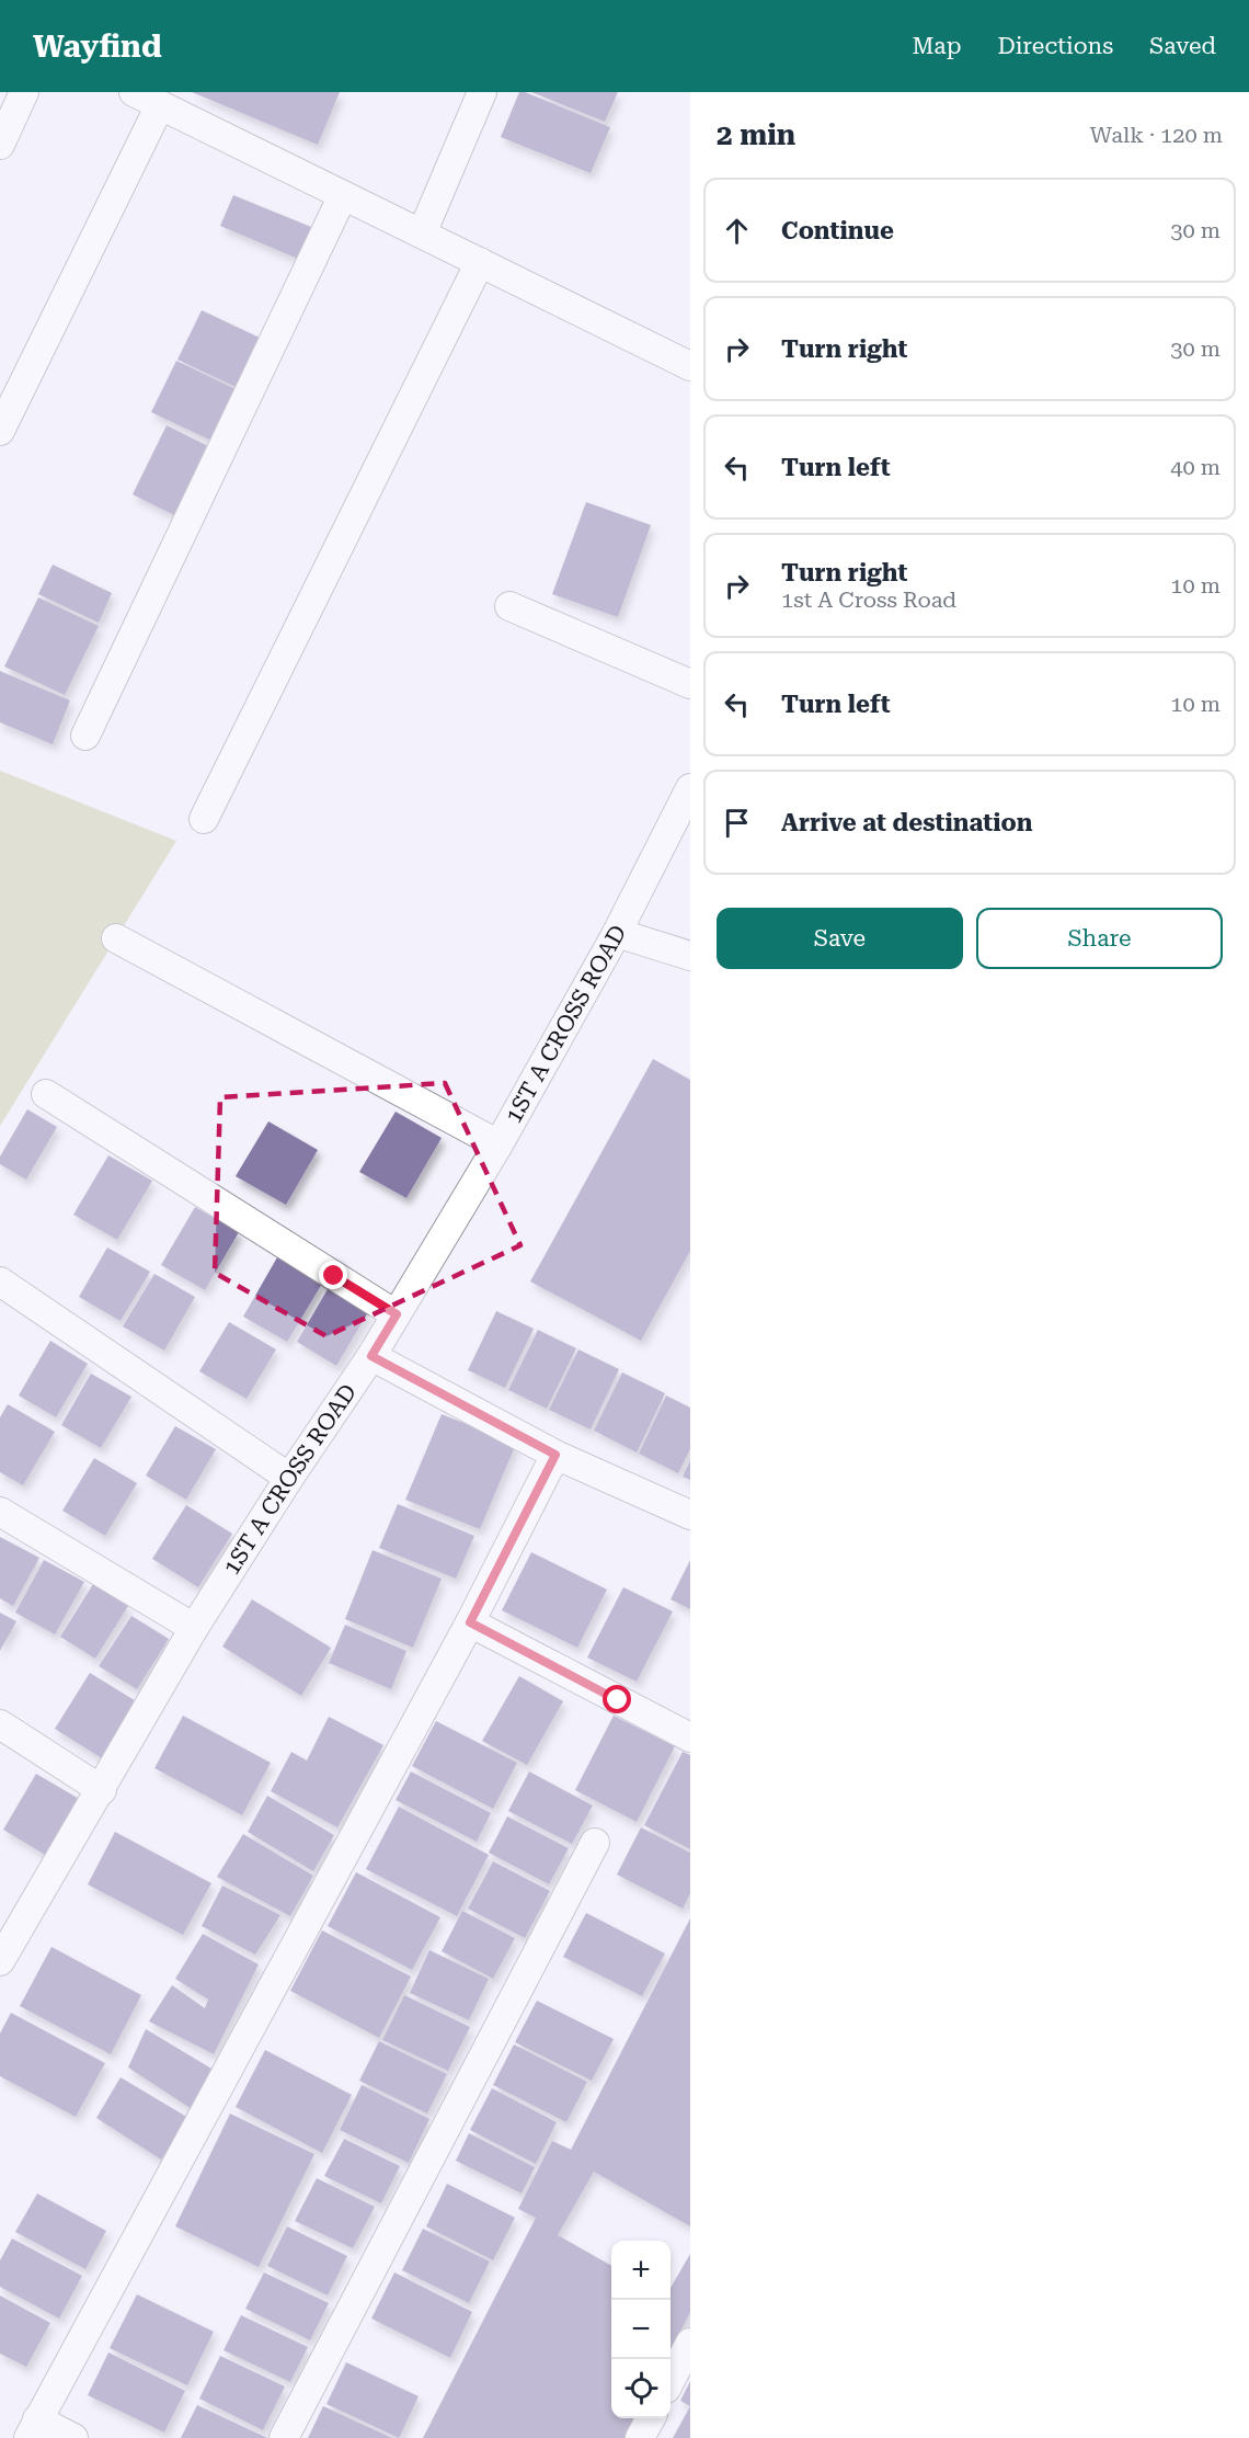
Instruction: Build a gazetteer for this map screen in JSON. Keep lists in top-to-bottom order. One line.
{"streets":{"street":["1ST A CROSS ROAD"]},"page":{"header":"Wayfind","nav":["Map","Directions","Saved"],"heading":["2 min","Walk · 120 m"],"list":[["Continue","30 m"],["Turn right","30 m"],["Turn left","40 m"],["Turn right","1st A Cross Road","10 m"],["Turn left","10 m"],"Arrive at destination"],"buttons":["Save","Share"],"map_buttons":["+","−"]}}
